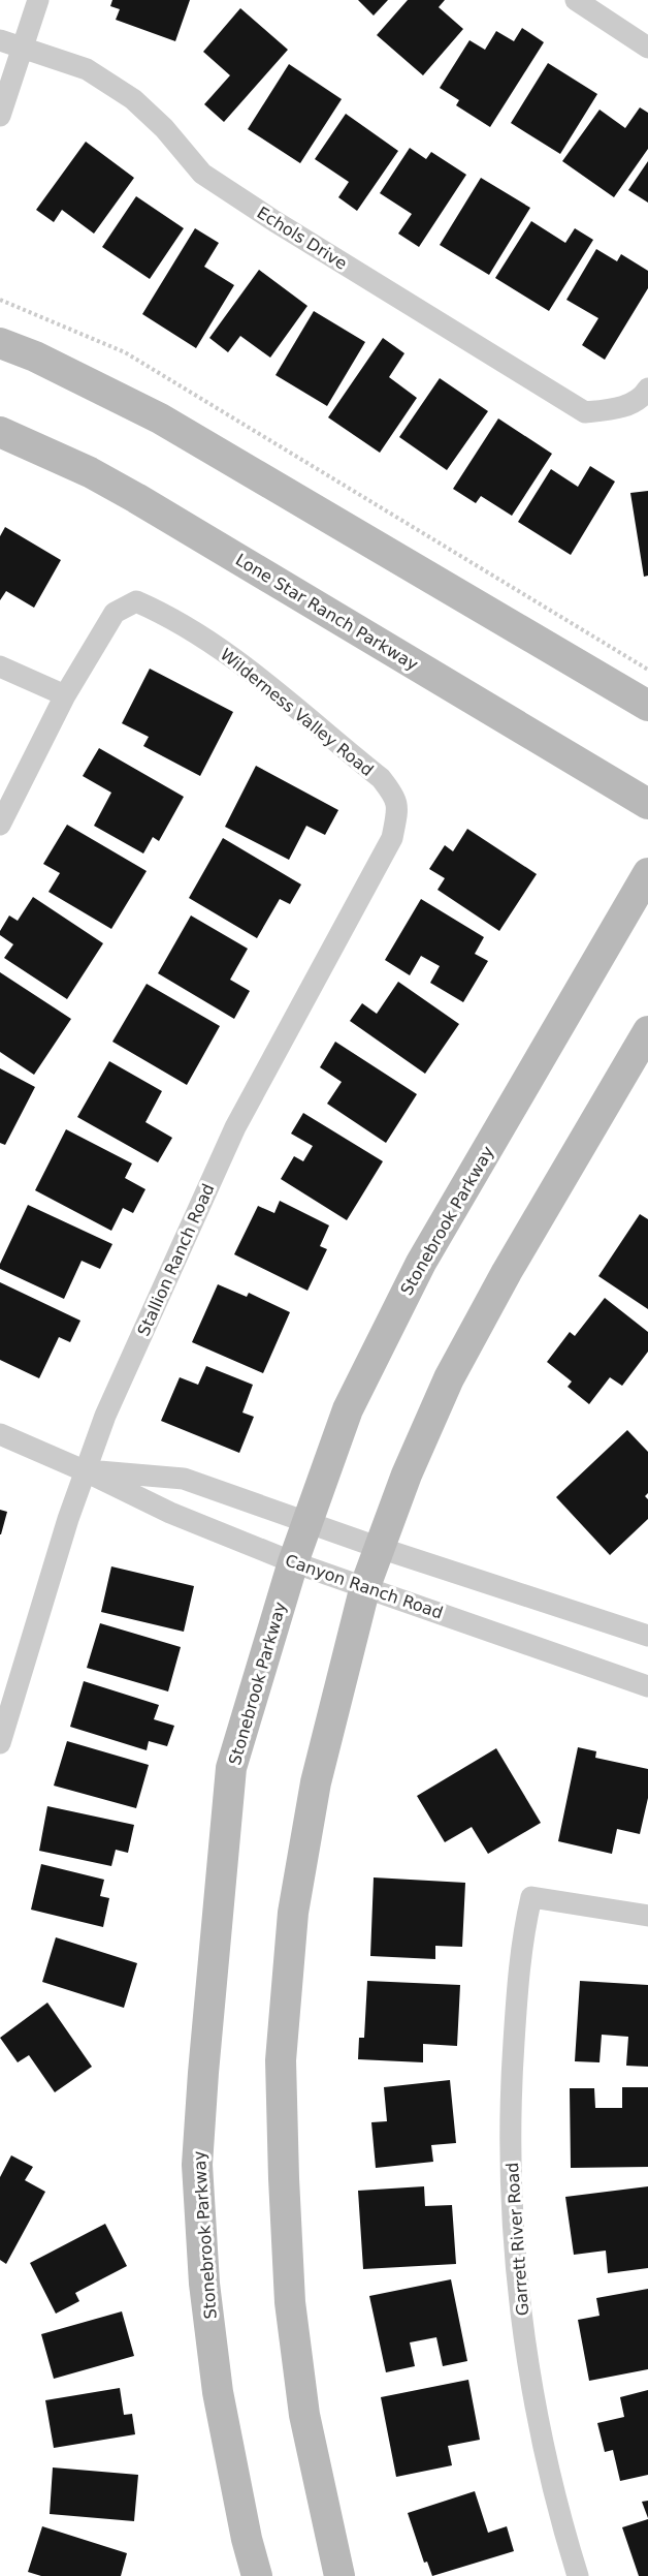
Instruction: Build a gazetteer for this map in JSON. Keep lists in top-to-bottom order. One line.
{"streets":{"main road":["Lone Star Ranch Parkway","Stonebrook Parkway"],"street":["Echols Drive","Wilderness Valley Road","Stallion Ranch Road","Canyon Ranch Road","Garrett River Road"]},"crossings":[["Wilderness Valley Road","Stallion Ranch Road"],["Stonebrook Parkway","Canyon Ranch Road"],["Stallion Ranch Road","Canyon Ranch Road"]]}
